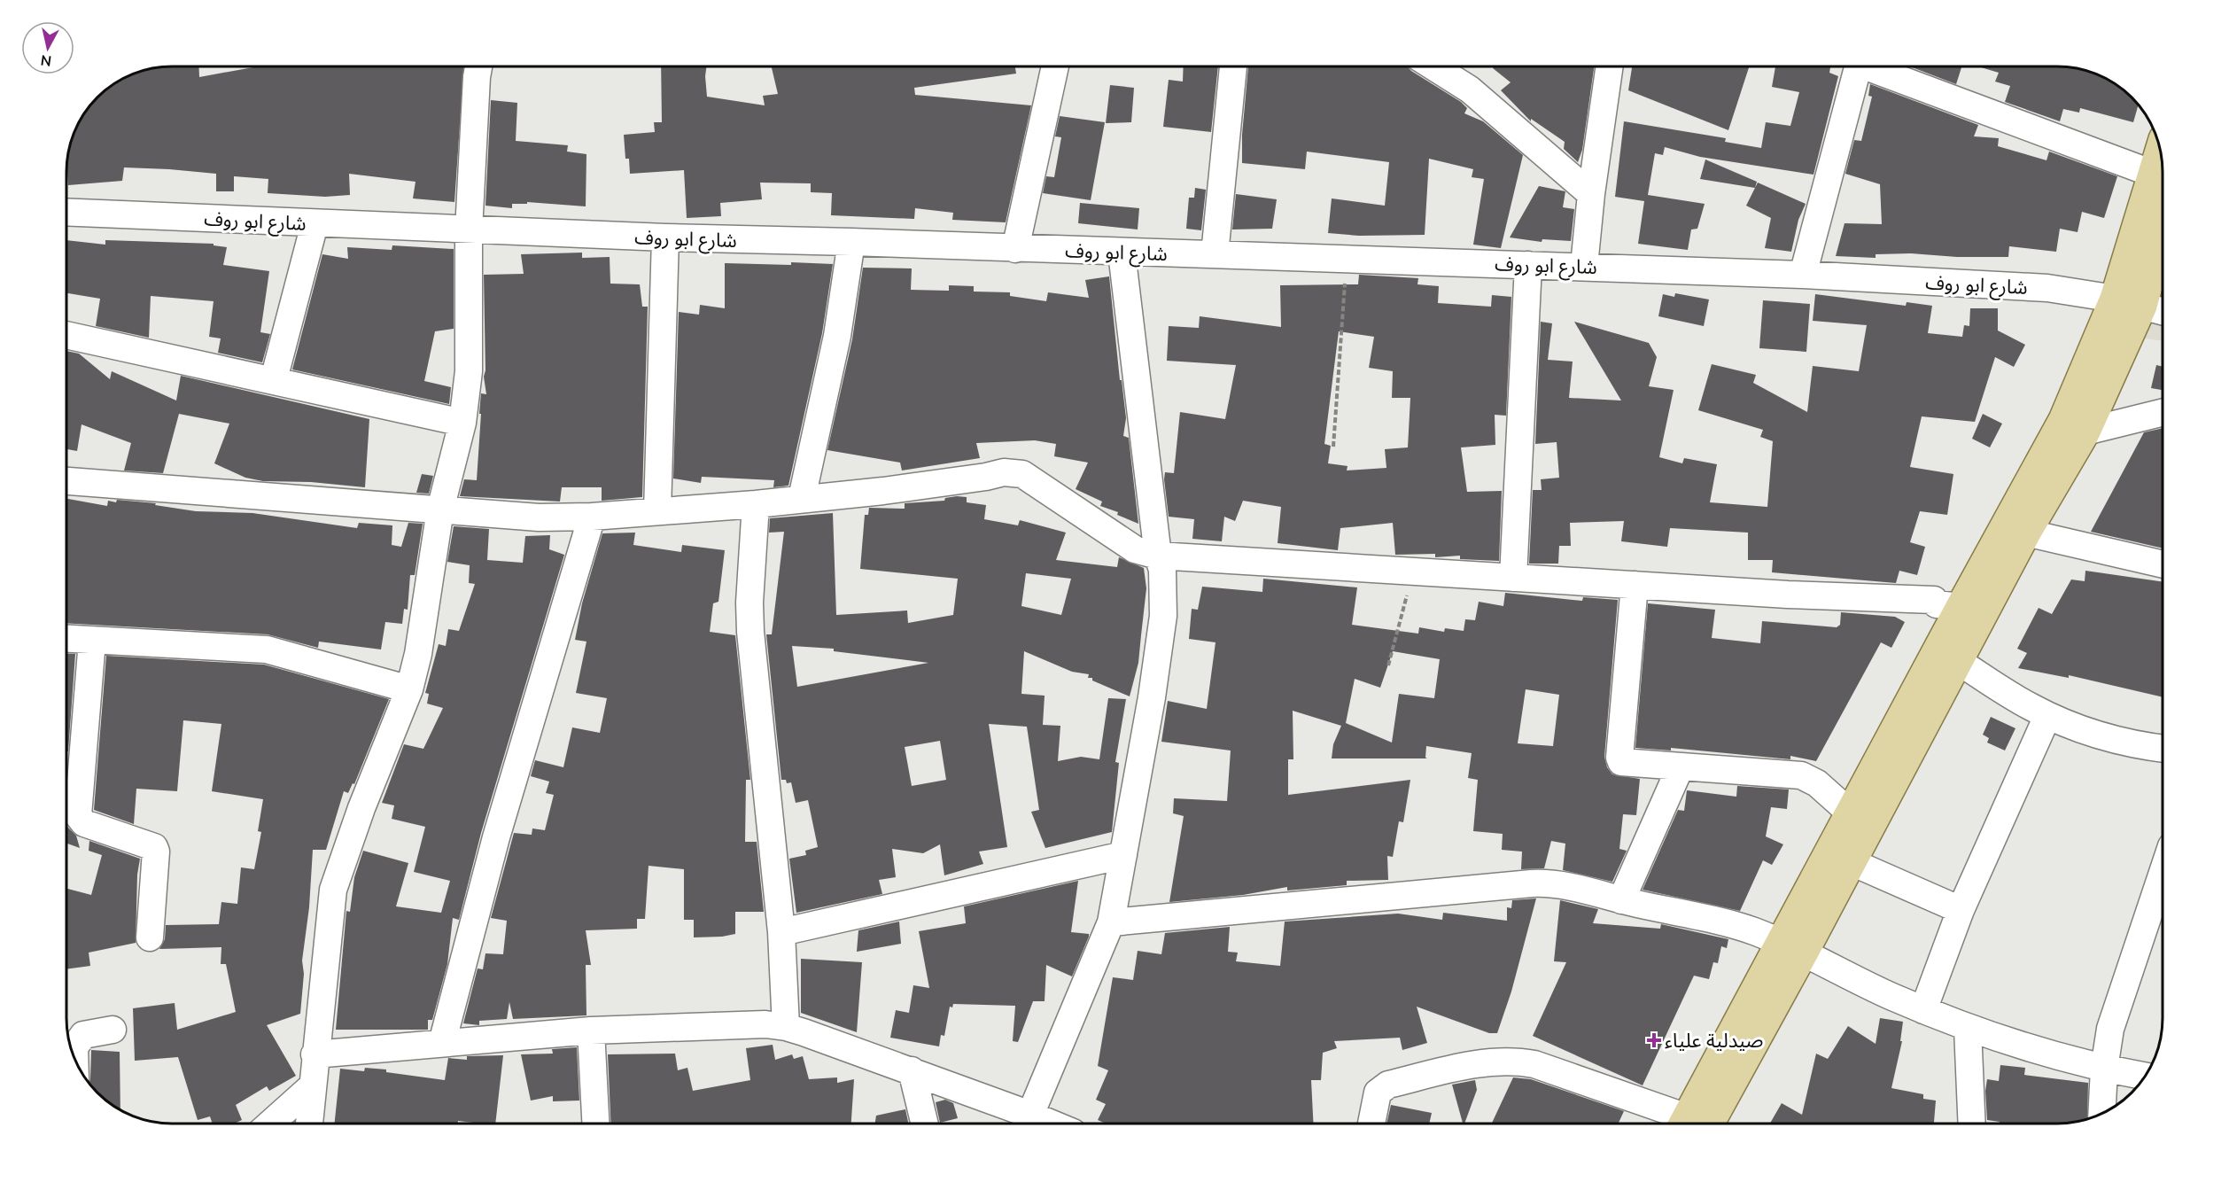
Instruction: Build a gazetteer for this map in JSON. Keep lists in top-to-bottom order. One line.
{"streets":{"street":["شارع ابو روف"]},"places":{"health":["صيدلية علياء"]},"north":"bottom"}
